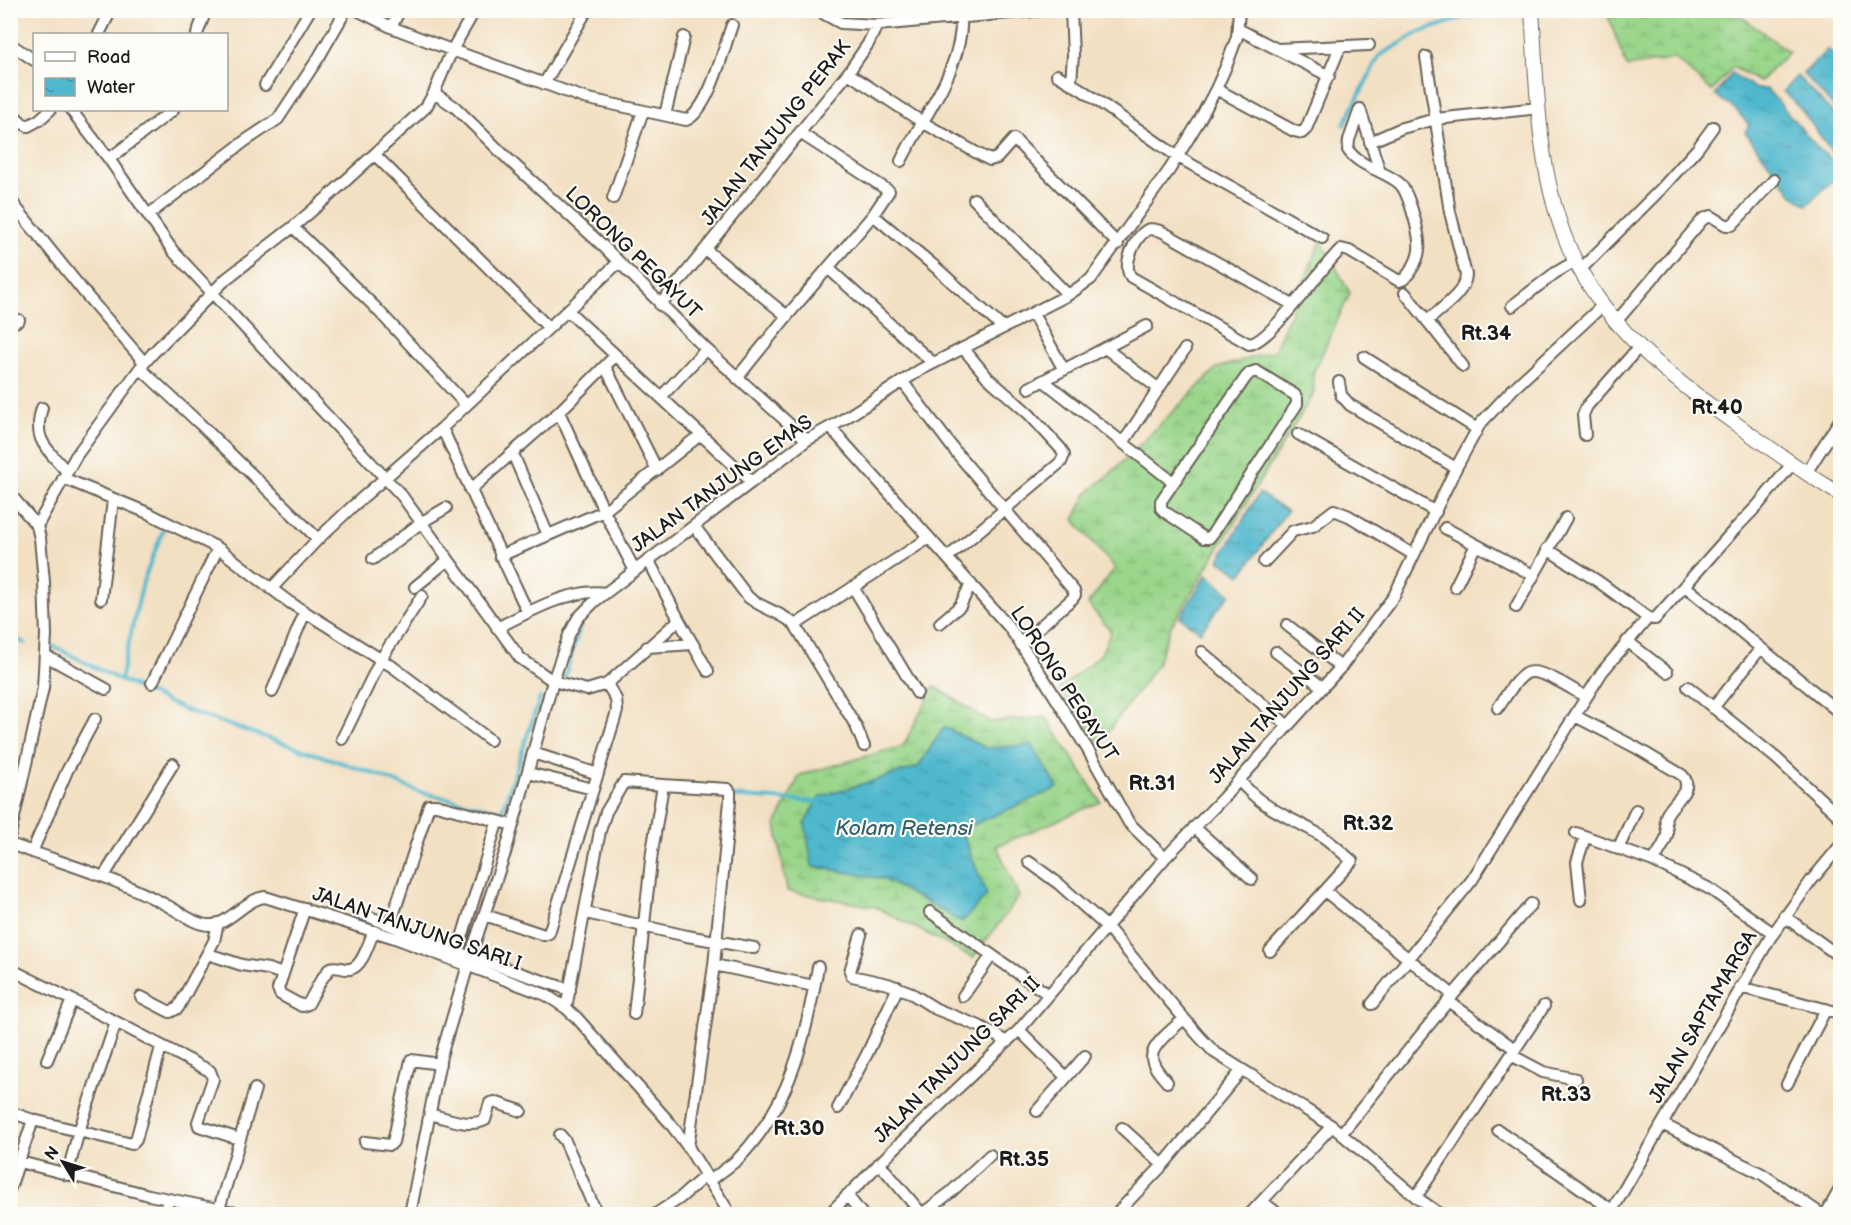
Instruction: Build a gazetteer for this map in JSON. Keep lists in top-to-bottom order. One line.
{"streets":{"street":["JALAN TANJUNG PERAK","LORONG PEGAYUT","JALAN TANJUNG EMAS","JALAN TANJUNG SARI II","JALAN TANJUNG SARI I","JALAN SAPTAMARGA"]},"crossings":[["JALAN TANJUNG PERAK","LORONG PEGAYUT"],["LORONG PEGAYUT","JALAN TANJUNG EMAS"],["LORONG PEGAYUT","JALAN TANJUNG SARI II"],["JALAN TANJUNG EMAS","JALAN TANJUNG SARI I"]],"districts":["Rt.34","Rt.40","Rt.31","Rt.32","Rt.33","Rt.30","Rt.35"],"water":["Kolam Retensi"],"legend":["Road","Water"],"north":"top left"}
